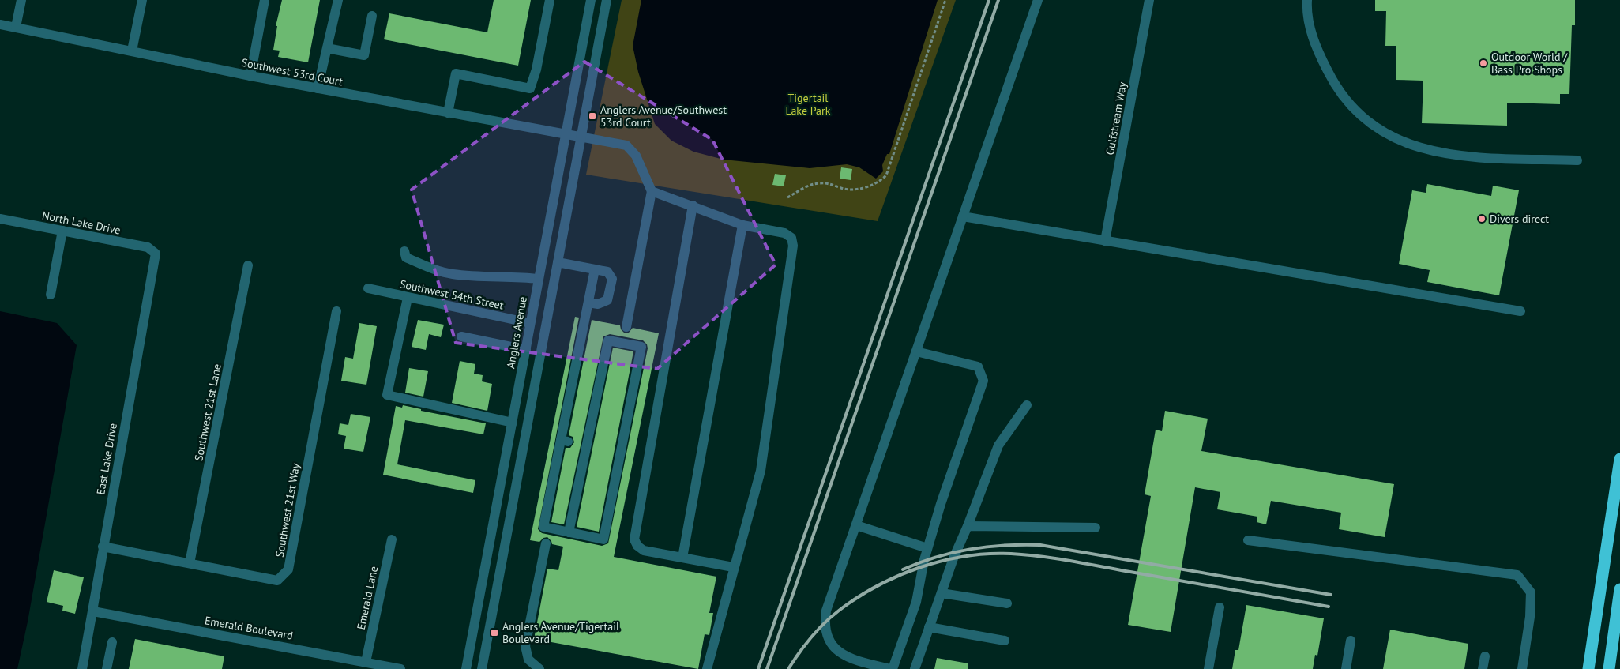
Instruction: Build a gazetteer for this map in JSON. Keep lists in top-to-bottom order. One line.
{"streets":{"street":["Southwest 53rd Court","Gulfstream Way","North Lake Drive","Southwest 54th Street","Anglers Avenue","Southwest 21st Lane","East Lake Drive","Southwest 21st Way","Emerald Lane","Emerald Boulevard"]},"crossings":[["Southwest 53rd Court","Anglers Avenue"],["North Lake Drive","East Lake Drive"],["Southwest 54th Street","Anglers Avenue"],["Southwest 21st Lane","Southwest 21st Way"],["East Lake Drive","Southwest 21st Way"],["East Lake Drive","Emerald Boulevard"],["Emerald Lane","Emerald Boulevard"]],"parks":["Tigertail Lake Park"],"places":{"other":["Outdoor World / Bass Pro Shops","Divers direct"],"transit":["Anglers Avenue/Southwest 53rd Court","Anglers Avenue/Tigertail Boulevard"]}}
